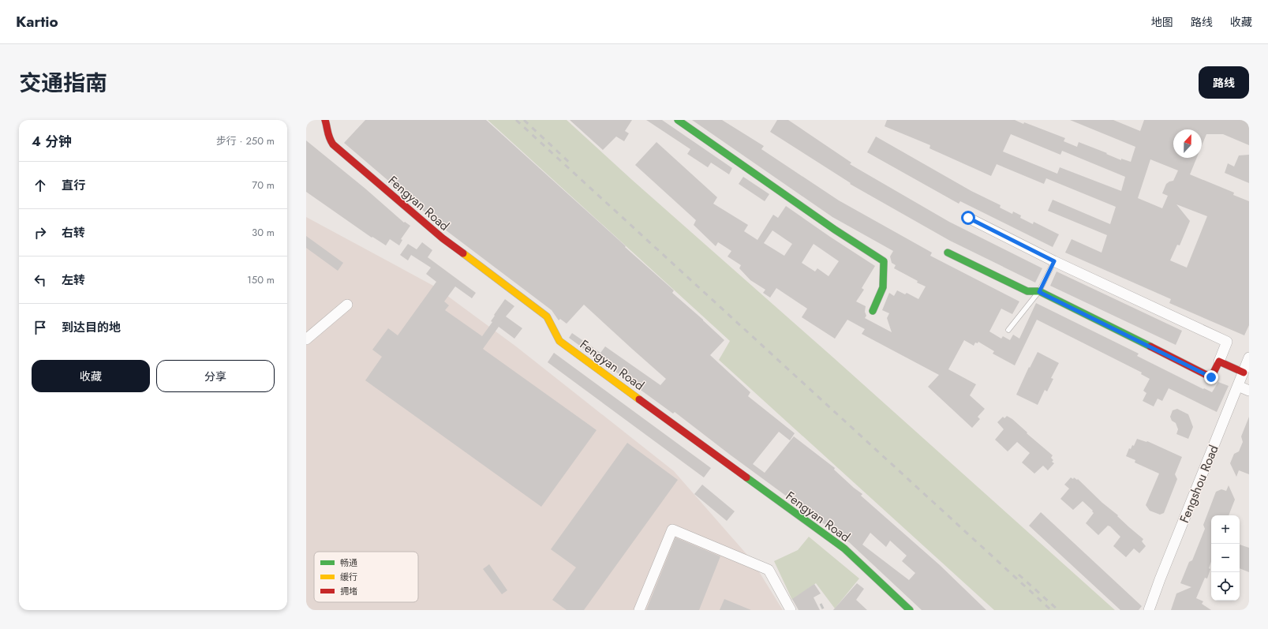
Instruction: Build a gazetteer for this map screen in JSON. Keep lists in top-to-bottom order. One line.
{"streets":{"street":["Fengyan Road","Fengshou Road"]},"legend":["畅通","缓行","拥堵"],"north":"top","page":{"header":"Kartio","nav":["地图","路线","收藏"],"title":"交通指南","buttons":["路线",["收藏","分享"]],"heading":["4 分钟","步行 · 250 m"],"list":[["直行","70 m"],["右转","30 m"],["左转","150 m"],"到达目的地"],"map_buttons":["+","−"]}}
